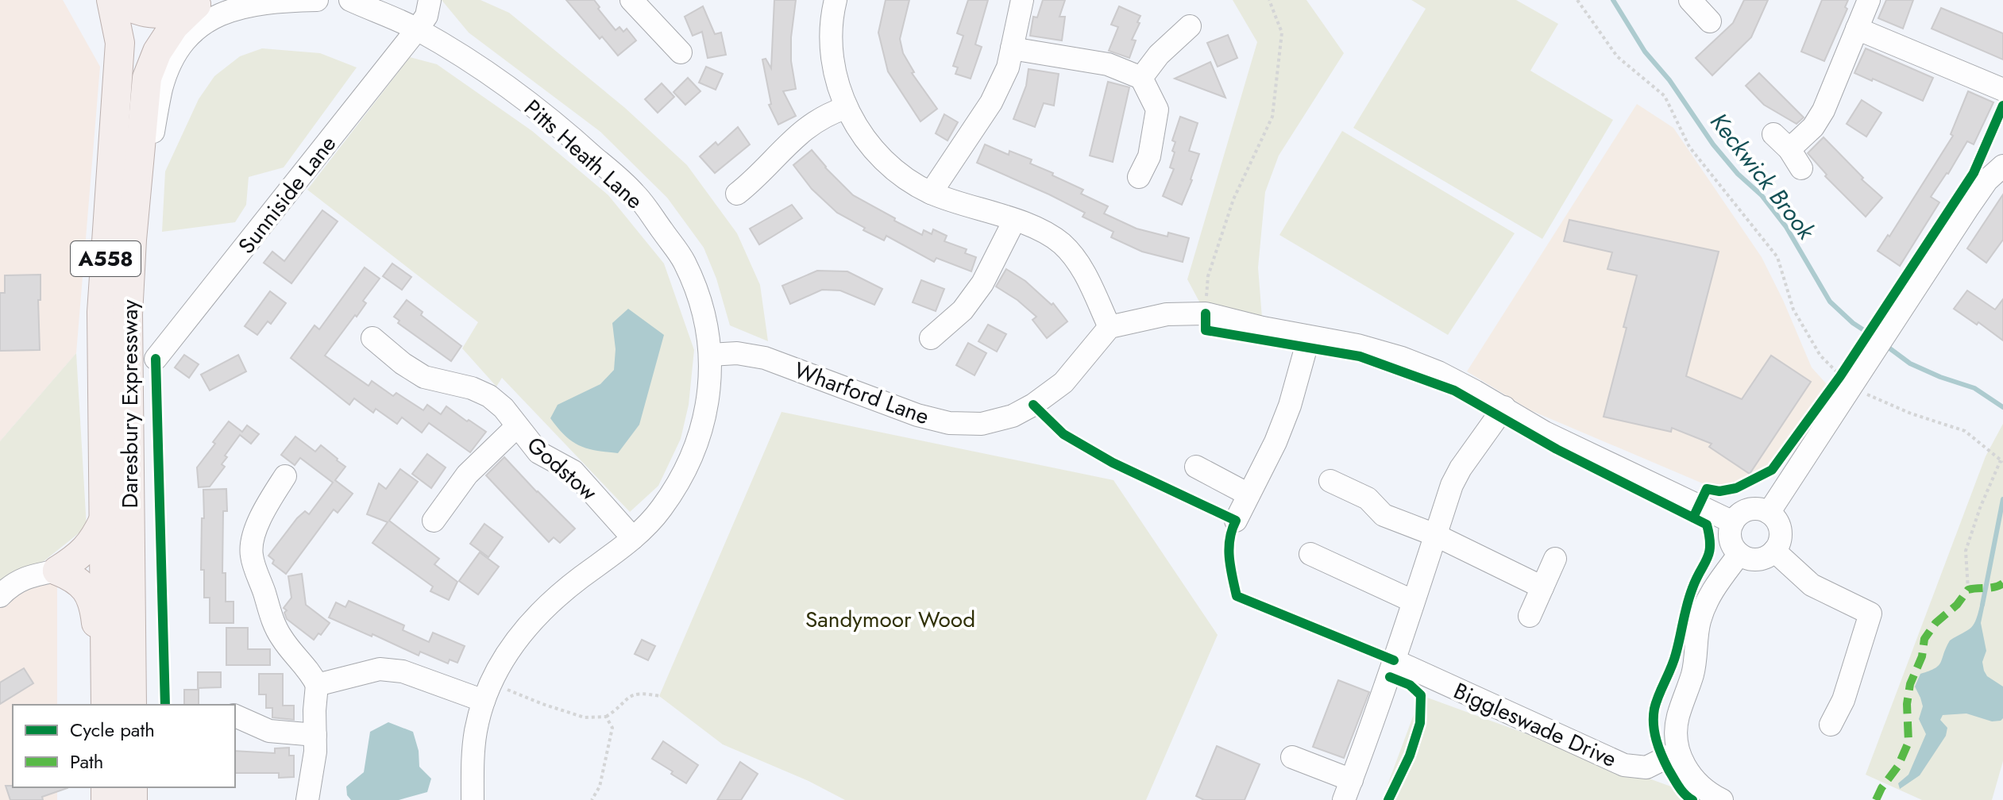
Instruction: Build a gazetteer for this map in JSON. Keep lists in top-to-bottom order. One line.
{"streets":{"main road":["A558","Daresbury Expressway"],"street":["Pitts Heath Lane","Sunniside Lane","Wharford Lane","Godstow","Biggleswade Drive"]},"crossings":[["Pitts Heath Lane","Sunniside Lane"],["Pitts Heath Lane","Wharford Lane"],["Pitts Heath Lane","Godstow"],["A558","Daresbury Expressway"]],"water":["Keckwick Brook"],"parks":["Sandymoor Wood"],"legend":["Cycle path","Path"]}
